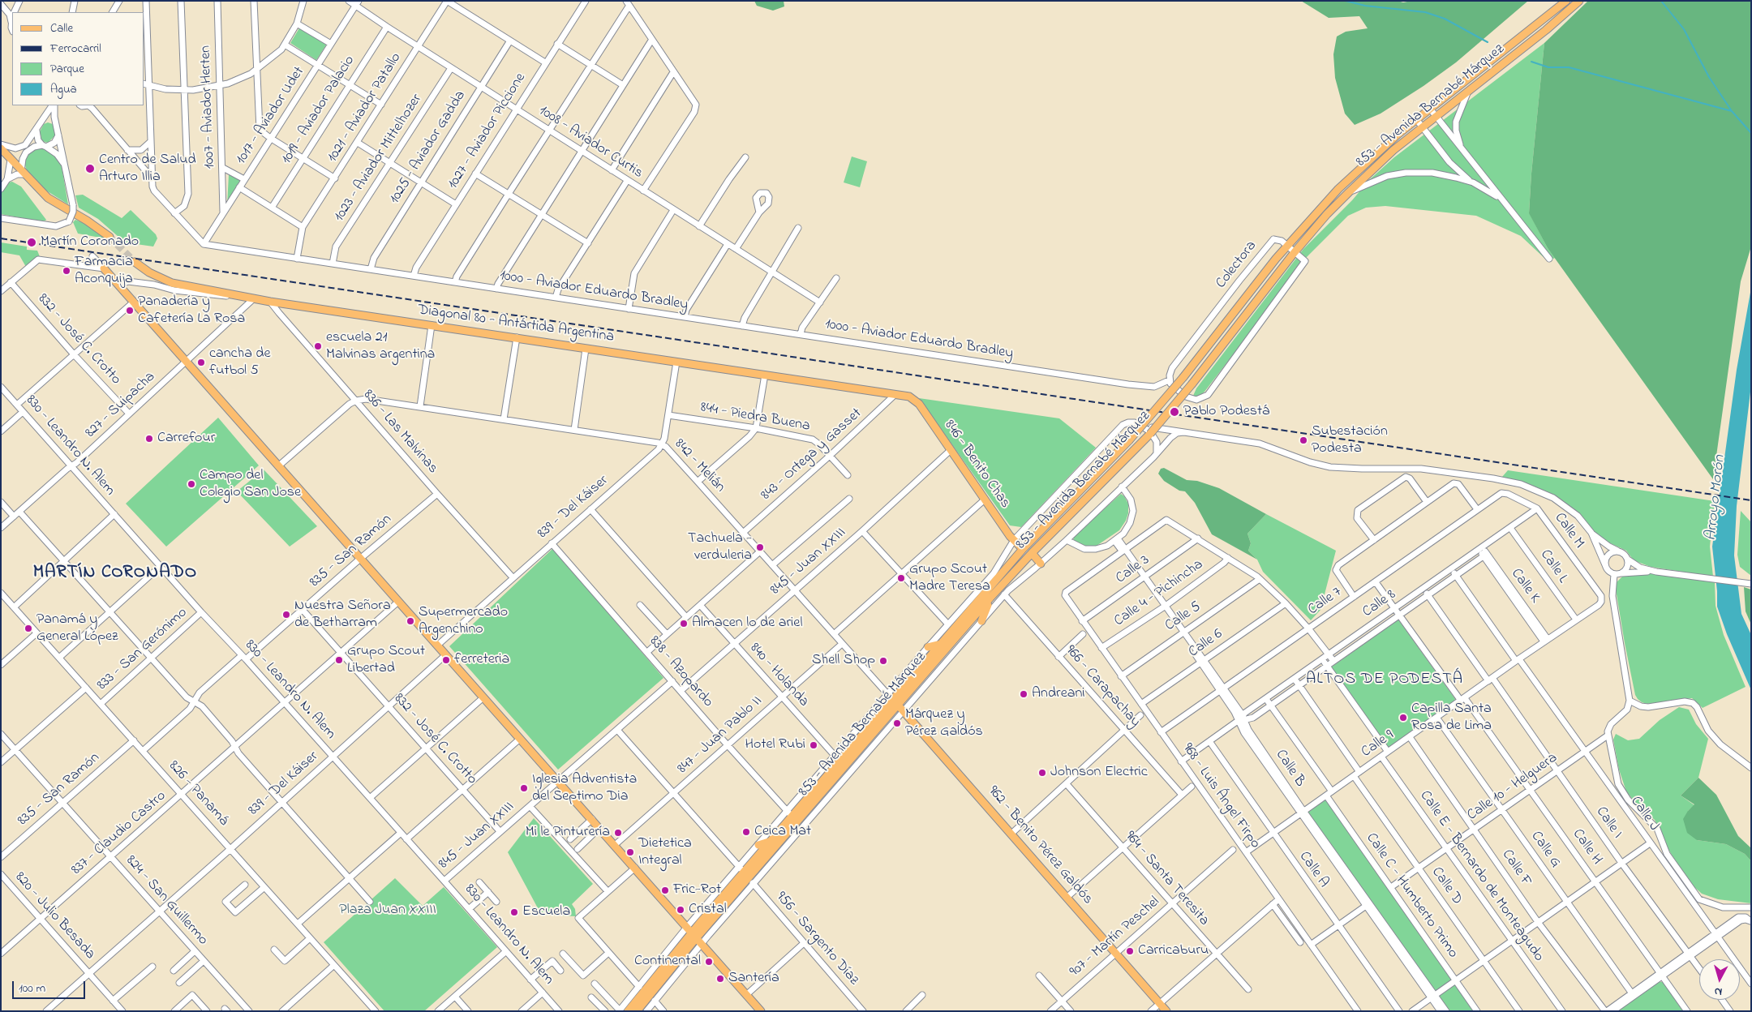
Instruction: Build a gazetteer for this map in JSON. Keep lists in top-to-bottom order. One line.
{"streets":{"main road":["853 - Avenida Bernabé Márquez","Diagonal 80 - Antártida Argentina","846 - Benito Chas","962 - Benito Pérez Galdós"],"street":["1007 - Aviador Herten","1021 - Aviador Patallo","1019 - Aviador Palacio","1017 - Aviador Udet","1027 - Aviador Piccione","1008 - Aviador Curtis","1025 - Aviador Gadda","1023 - Aviador Mittelhozer","Colectora","1000 - Aviador Eduardo Bradley","832 - José C. Crotto","827 - Suipacha","844 - Piedra Buena","836 - Las Malvinas","830 - Leandro N. Alem","843 - Ortega y Gasset","842 - Melián","839 - Del Káiser","Calle M","835 - San Ramón","845 - Juan XXIII","Calle L","Calle 3","Calle K","Calle 4 - Pichincha","Calle 7","Calle 8","Calle 5","Calle 6","833 - San Gerónimo","838 - Azopardo","840 - Holanda","966 - Carapachay","847 - Juan Pablo II","Calle 9","Calle B","Calle 10 - Helguera","826 - Panamá","968 - Luis Ángel Firpo","Calle J","Calle I","837 - Claudio Castro","Calle H","Calle G","Calle F","Calle A","Calle E - Bernardo de Monteagudo","964 - Santa Teresita","Calle D","Calle C - Humberto Primo","824 - San Guillermo","820 - Julio Besada","907 - Martín Peschel","956 - Sargento Díaz"]},"crossings":[["853 - Avenida Bernabé Márquez","Colectora"],["853 - Avenida Bernabé Márquez","846 - Benito Chas"],["853 - Avenida Bernabé Márquez","842 - Melián"],["853 - Avenida Bernabé Márquez","838 - Azopardo"],["853 - Avenida Bernabé Márquez","840 - Holanda"],["853 - Avenida Bernabé Márquez","966 - Carapachay"],["853 - Avenida Bernabé Márquez","962 - Benito Pérez Galdós"],["853 - Avenida Bernabé Márquez","956 - Sargento Díaz"],["1007 - Aviador Herten","1017 - Aviador Udet"],["1021 - Aviador Patallo","1008 - Aviador Curtis"],["1019 - Aviador Palacio","1008 - Aviador Curtis"],["1017 - Aviador Udet","1008 - Aviador Curtis"],["1017 - Aviador Udet","1000 - Aviador Eduardo Bradley"],["1027 - Aviador Piccione","1008 - Aviador Curtis"],["1027 - Aviador Piccione","1000 - Aviador Eduardo Bradley"],["1008 - Aviador Curtis","1025 - Aviador Gadda"],["1008 - Aviador Curtis","1023 - Aviador Mittelhozer"],["1025 - Aviador Gadda","1000 - Aviador Eduardo Bradley"],["1023 - Aviador Mittelhozer","1000 - Aviador Eduardo Bradley"],["Colectora","1000 - Aviador Eduardo Bradley"],["Diagonal 80 - Antártida Argentina","827 - Suipacha"],["Diagonal 80 - Antártida Argentina","836 - Las Malvinas"],["Diagonal 80 - Antártida Argentina","843 - Ortega y Gasset"],["Diagonal 80 - Antártida Argentina","846 - Benito Chas"],["832 - José C. Crotto","827 - Suipacha"],["832 - José C. Crotto","839 - Del Káiser"],["832 - José C. Crotto","835 - San Ramón"],["832 - José C. Crotto","845 - Juan XXIII"],["832 - José C. Crotto","837 - Claudio Castro"],["827 - Suipacha","830 - Leandro N. Alem"],["844 - Piedra Buena","843 - Ortega y Gasset"],["836 - Las Malvinas","842 - Melián"],["836 - Las Malvinas","839 - Del Káiser"],["836 - Las Malvinas","835 - San Ramón"],["830 - Leandro N. Alem","839 - Del Káiser"],["830 - Leandro N. Alem","835 - San Ramón"],["830 - Leandro N. Alem","845 - Juan XXIII"],["830 - Leandro N. Alem","833 - San Gerónimo"],["830 - Leandro N. Alem","837 - Claudio Castro"],["843 - Ortega y Gasset","842 - Melián"],["846 - Benito Chas","845 - Juan XXIII"],["842 - Melián","839 - Del Káiser"],["842 - Melián","845 - Juan XXIII"],["842 - Melián","847 - Juan Pablo II"],["842 - Melián","962 - Benito Pérez Galdós"],["839 - Del Káiser","838 - Azopardo"],["839 - Del Káiser","826 - Panamá"],["839 - Del Káiser","824 - San Guillermo"],["839 - Del Káiser","820 - Julio Besada"],["Calle M","Calle 7"],["Calle M","Calle 8"],["Calle M","Calle 9"],["835 - San Ramón","826 - Panamá"],["835 - San Ramón","824 - San Guillermo"],["845 - Juan XXIII","838 - Azopardo"],["845 - Juan XXIII","840 - Holanda"],["Calle L","Calle 8"],["Calle L","Calle 9"],["Calle 3","Calle B"],["Calle 3","968 - Luis Ángel Firpo"],["Calle K","Calle 8"],["Calle K","Calle 9"],["Calle 4 - Pichincha","Calle B"],["Calle 4 - Pichincha","968 - Luis Ángel Firpo"],["Calle 7","Calle B"],["Calle 7","968 - Luis Ángel Firpo"],["Calle 7","Calle H"],["Calle 8","Calle B"],["Calle 8","968 - Luis Ángel Firpo"],["Calle 8","Calle J"],["Calle 8","Calle I"],["Calle 8","Calle H"],["Calle 8","Calle A"],["Calle 5","Calle B"],["Calle 5","968 - Luis Ángel Firpo"],["Calle 6","Calle B"],["Calle 6","968 - Luis Ángel Firpo"],["833 - San Gerónimo","826 - Panamá"],["833 - San Gerónimo","824 - San Guillermo"],["838 - Azopardo","847 - Juan Pablo II"],["840 - Holanda","847 - Juan Pablo II"],["Calle 9","Calle B"],["Calle 9","968 - Luis Ángel Firpo"],["Calle 9","Calle J"],["Calle 9","Calle I"],["Calle 9","Calle H"],["Calle 9","Calle G"],["Calle 9","Calle F"],["Calle 9","Calle A"],["Calle 9","Calle E - Bernardo de Monteagudo"],["Calle 9","Calle D"],["Calle 9","Calle C - Humberto Primo"],["Calle B","968 - Luis Ángel Firpo"],["Calle 10 - Helguera","Calle J"],["Calle 10 - Helguera","Calle I"],["Calle 10 - Helguera","Calle H"],["Calle 10 - Helguera","Calle G"],["Calle 10 - Helguera","Calle F"],["Calle 10 - Helguera","Calle E - Bernardo de Monteagudo"],["Calle 10 - Helguera","Calle D"],["Calle 10 - Helguera","Calle C - Humberto Primo"],["826 - Panamá","837 - Claudio Castro"],["837 - Claudio Castro","824 - San Guillermo"],["837 - Claudio Castro","820 - Julio Besada"],["962 - Benito Pérez Galdós","907 - Martín Peschel"],["964 - Santa Teresita","907 - Martín Peschel"]],"districts":["MARTÍN CORONADO","ALTOS DE PODESTÁ"],"water":["Arroyo Morón"],"parks":["Plaza Juan XXIII"],"places":["Centro de Salud Arturo Illia","Martín Coronado","Farmacia Aconquija","Panadería y Cafetería La Rosa","escuela 21 Malvinas argentina","cancha de futbol 5","Pablo Podestá","Carrefour","Subestación Podesta","Campo del Colegio San Jose","Tachuela - verduleria","Grupo Scout Madre Teresa","Nuestra Señora de Betharram","Supermercado Argenchino","Almacen lo de ariel","Panamá y General López","Grupo Scout Libertad","ferreteria","Shell Shop","Andreani","Capilla Santa Rosa de Lima","Márquez y Pérez Galdós","Hotel Rubi","Johnson Electric","Iglesia Adventista del Septimo Dia","Ceica Mat","Mi le Pinturería","Dietetica Integral","Fric-Rot","Cristal","Escuela","Carricaburu","Continental","Santería"],"legend":["Calle","Ferrocarril","Parque","Agua"],"scale_bar":"100 m","north":"bottom"}
